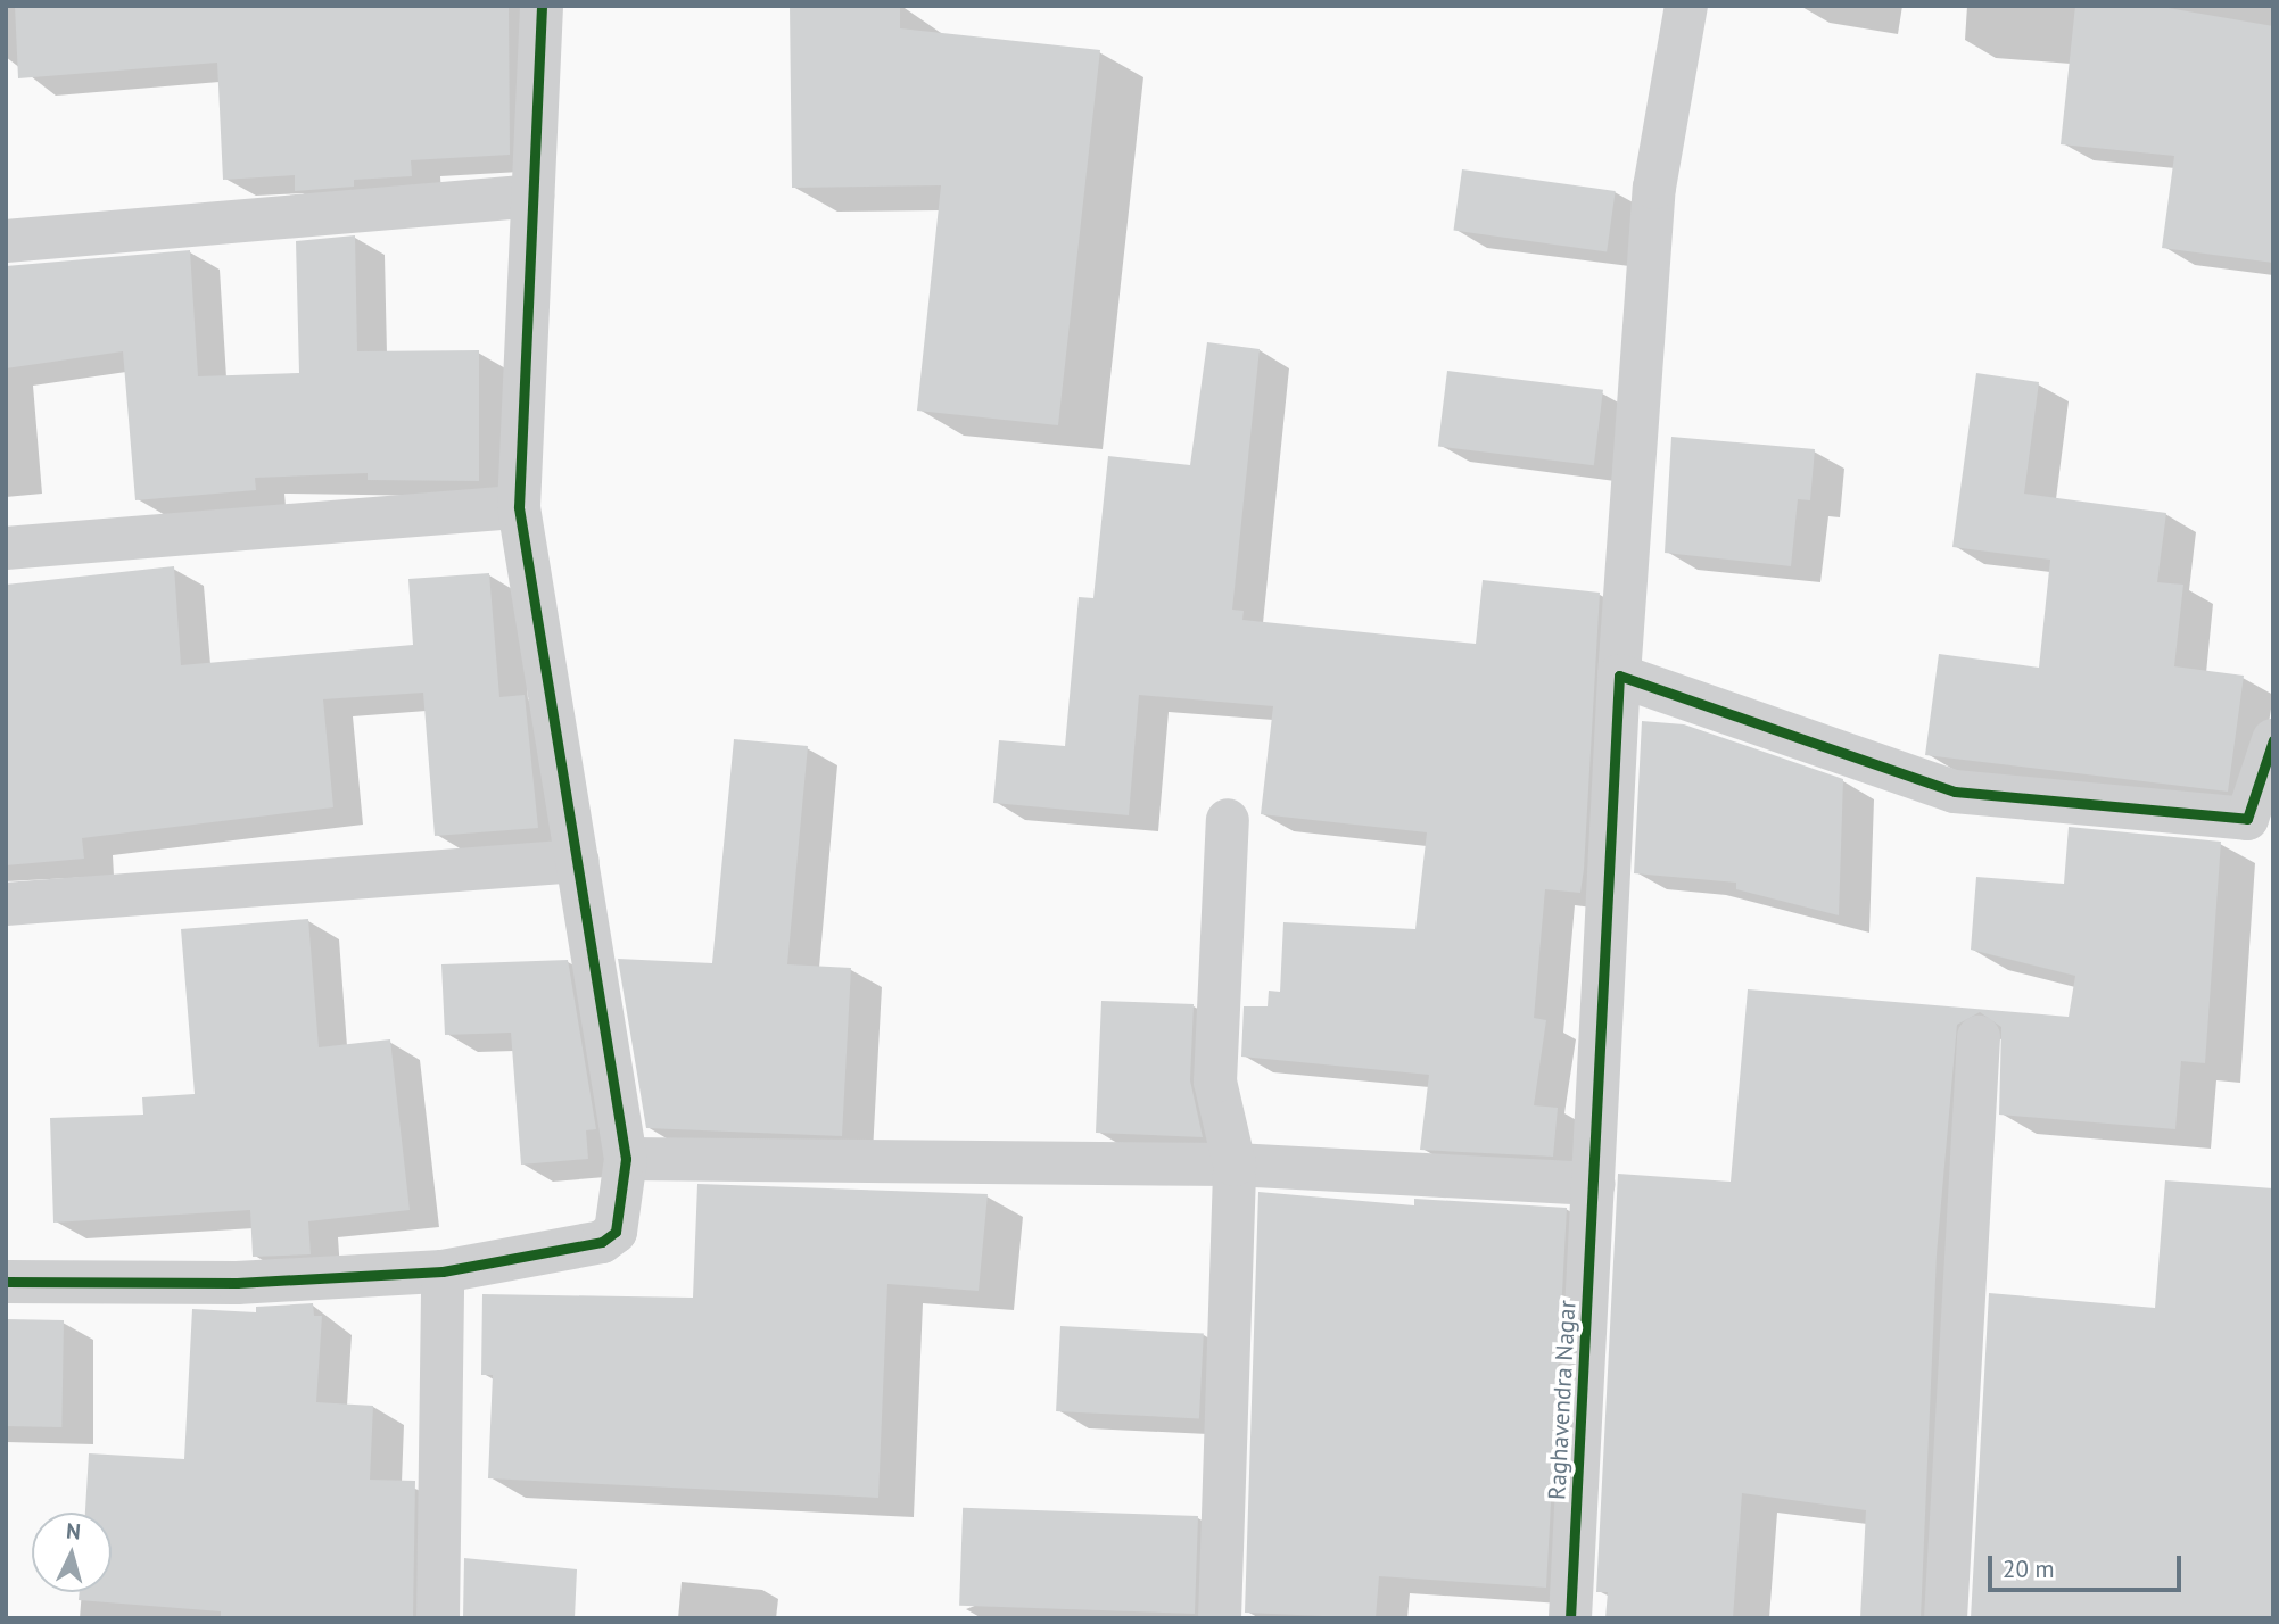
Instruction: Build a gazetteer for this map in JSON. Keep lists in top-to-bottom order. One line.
{"streets":{"street":["Raghavendra Nagar"]},"scale_bar":"20 m","north":"top"}
